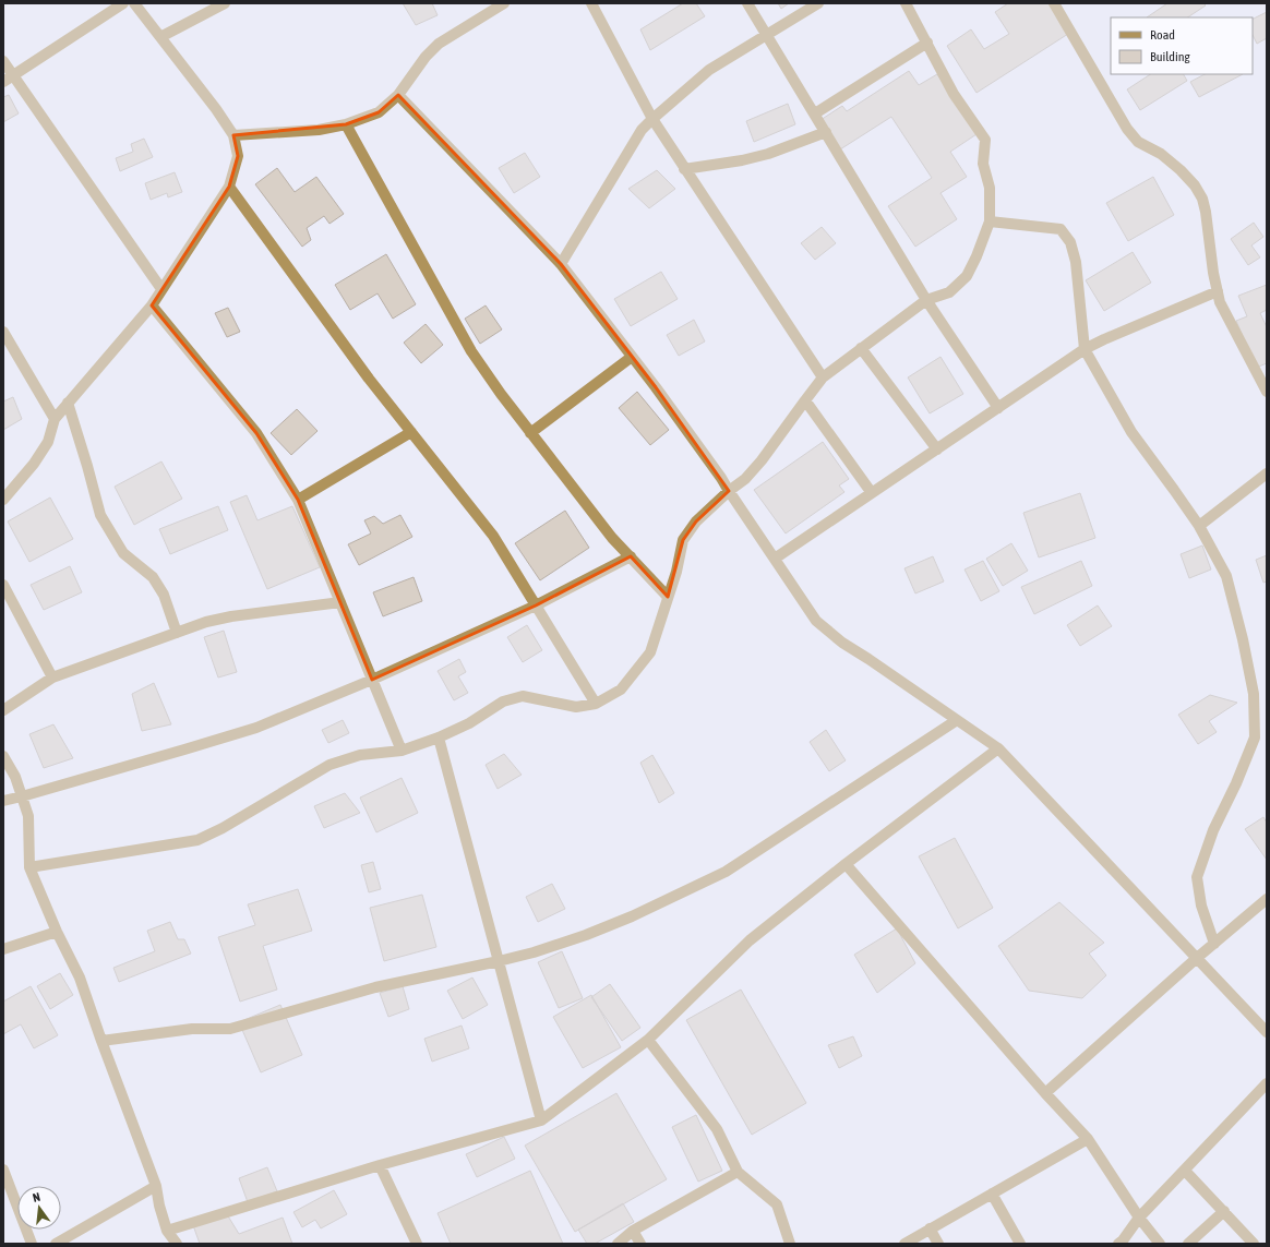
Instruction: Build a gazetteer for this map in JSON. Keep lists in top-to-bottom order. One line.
{"legend":["Road","Building"],"north":"top"}
